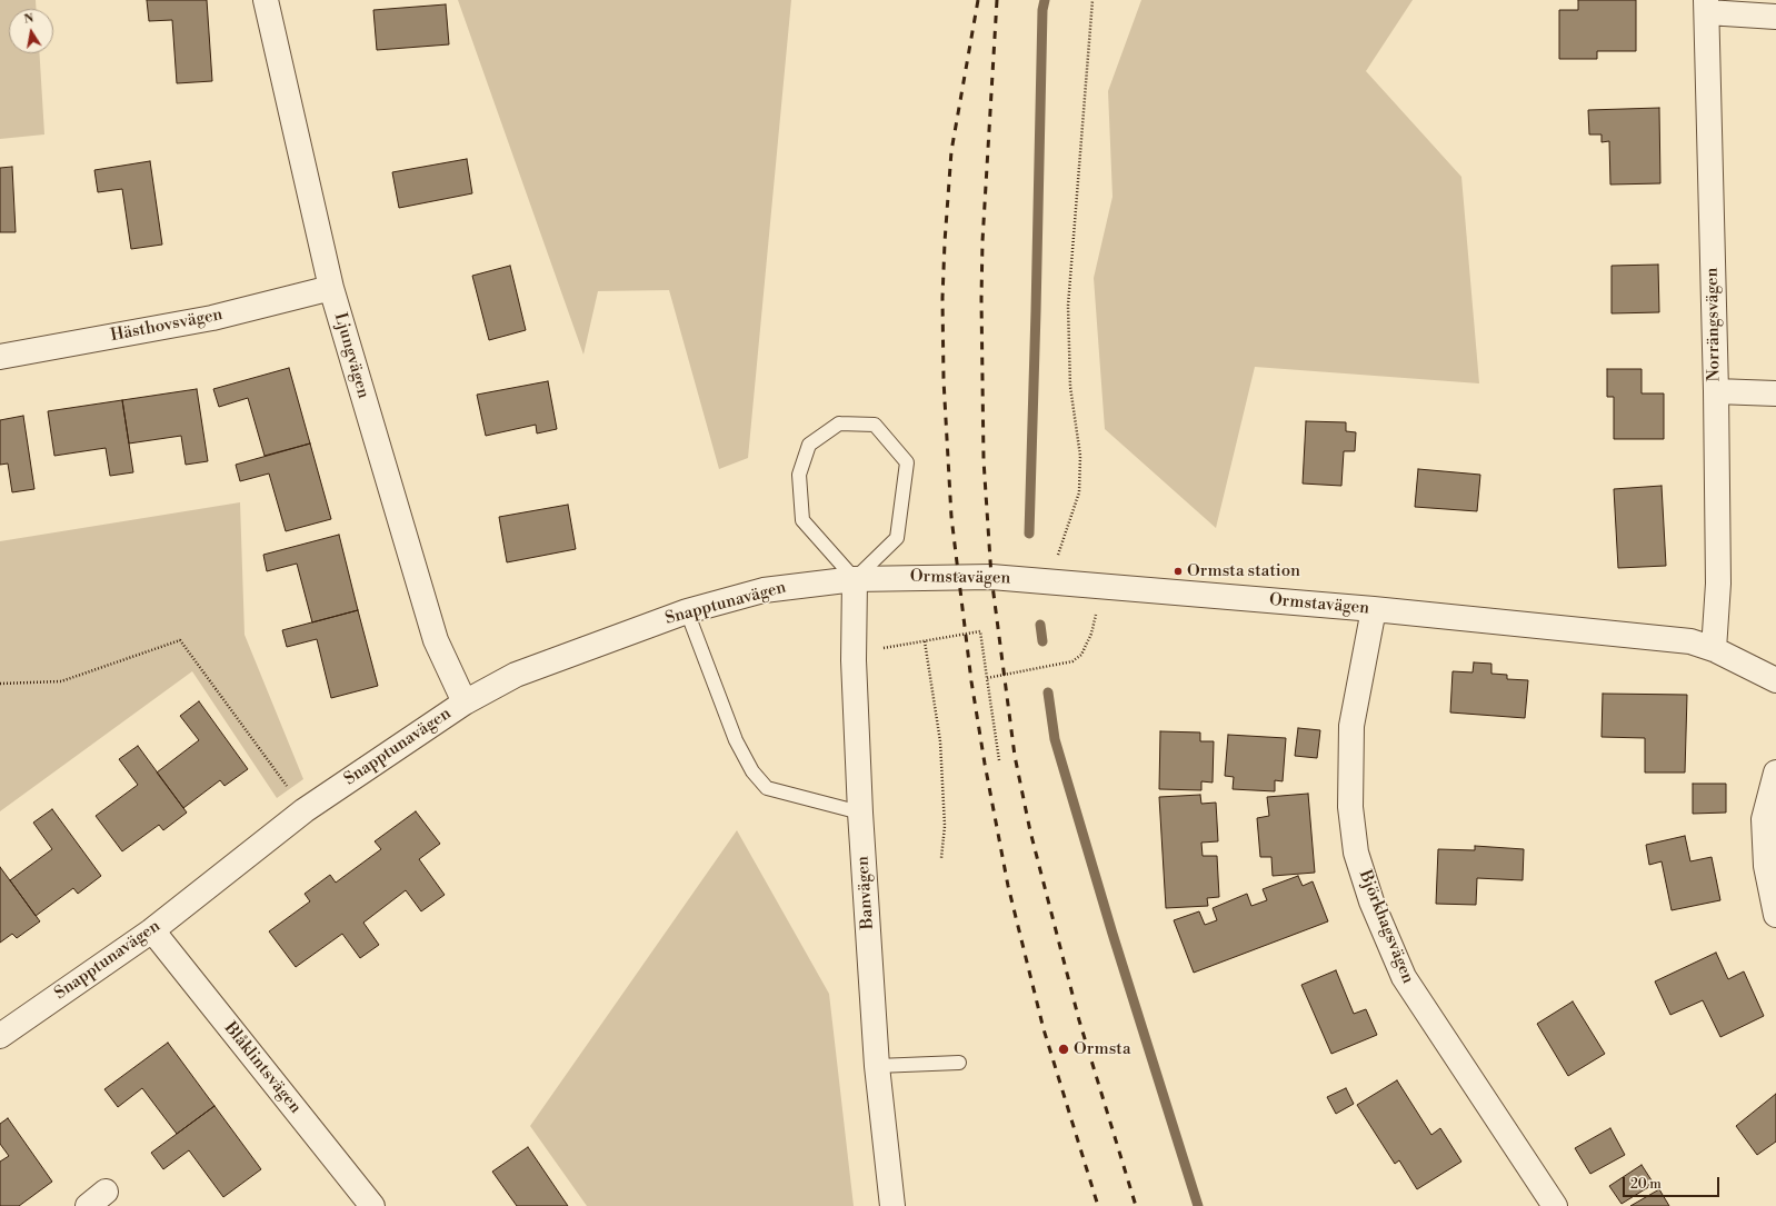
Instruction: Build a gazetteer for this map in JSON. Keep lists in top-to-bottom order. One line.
{"streets":{"street":["Norrängsvägen","Hästhovsvägen","Ljungvägen","Ormstavägen","Snapptunavägen","Banvägen","Björkhagsvägen","Blåklintsvägen"]},"crossings":[["Norrängsvägen","Ormstavägen"],["Hästhovsvägen","Ljungvägen"],["Ljungvägen","Snapptunavägen"],["Ormstavägen","Snapptunavägen"],["Ormstavägen","Banvägen"],["Ormstavägen","Björkhagsvägen"],["Snapptunavägen","Banvägen"],["Snapptunavägen","Blåklintsvägen"]],"places":["Ormsta station","Ormsta"],"scale_bar":"20 m","north":"top"}
